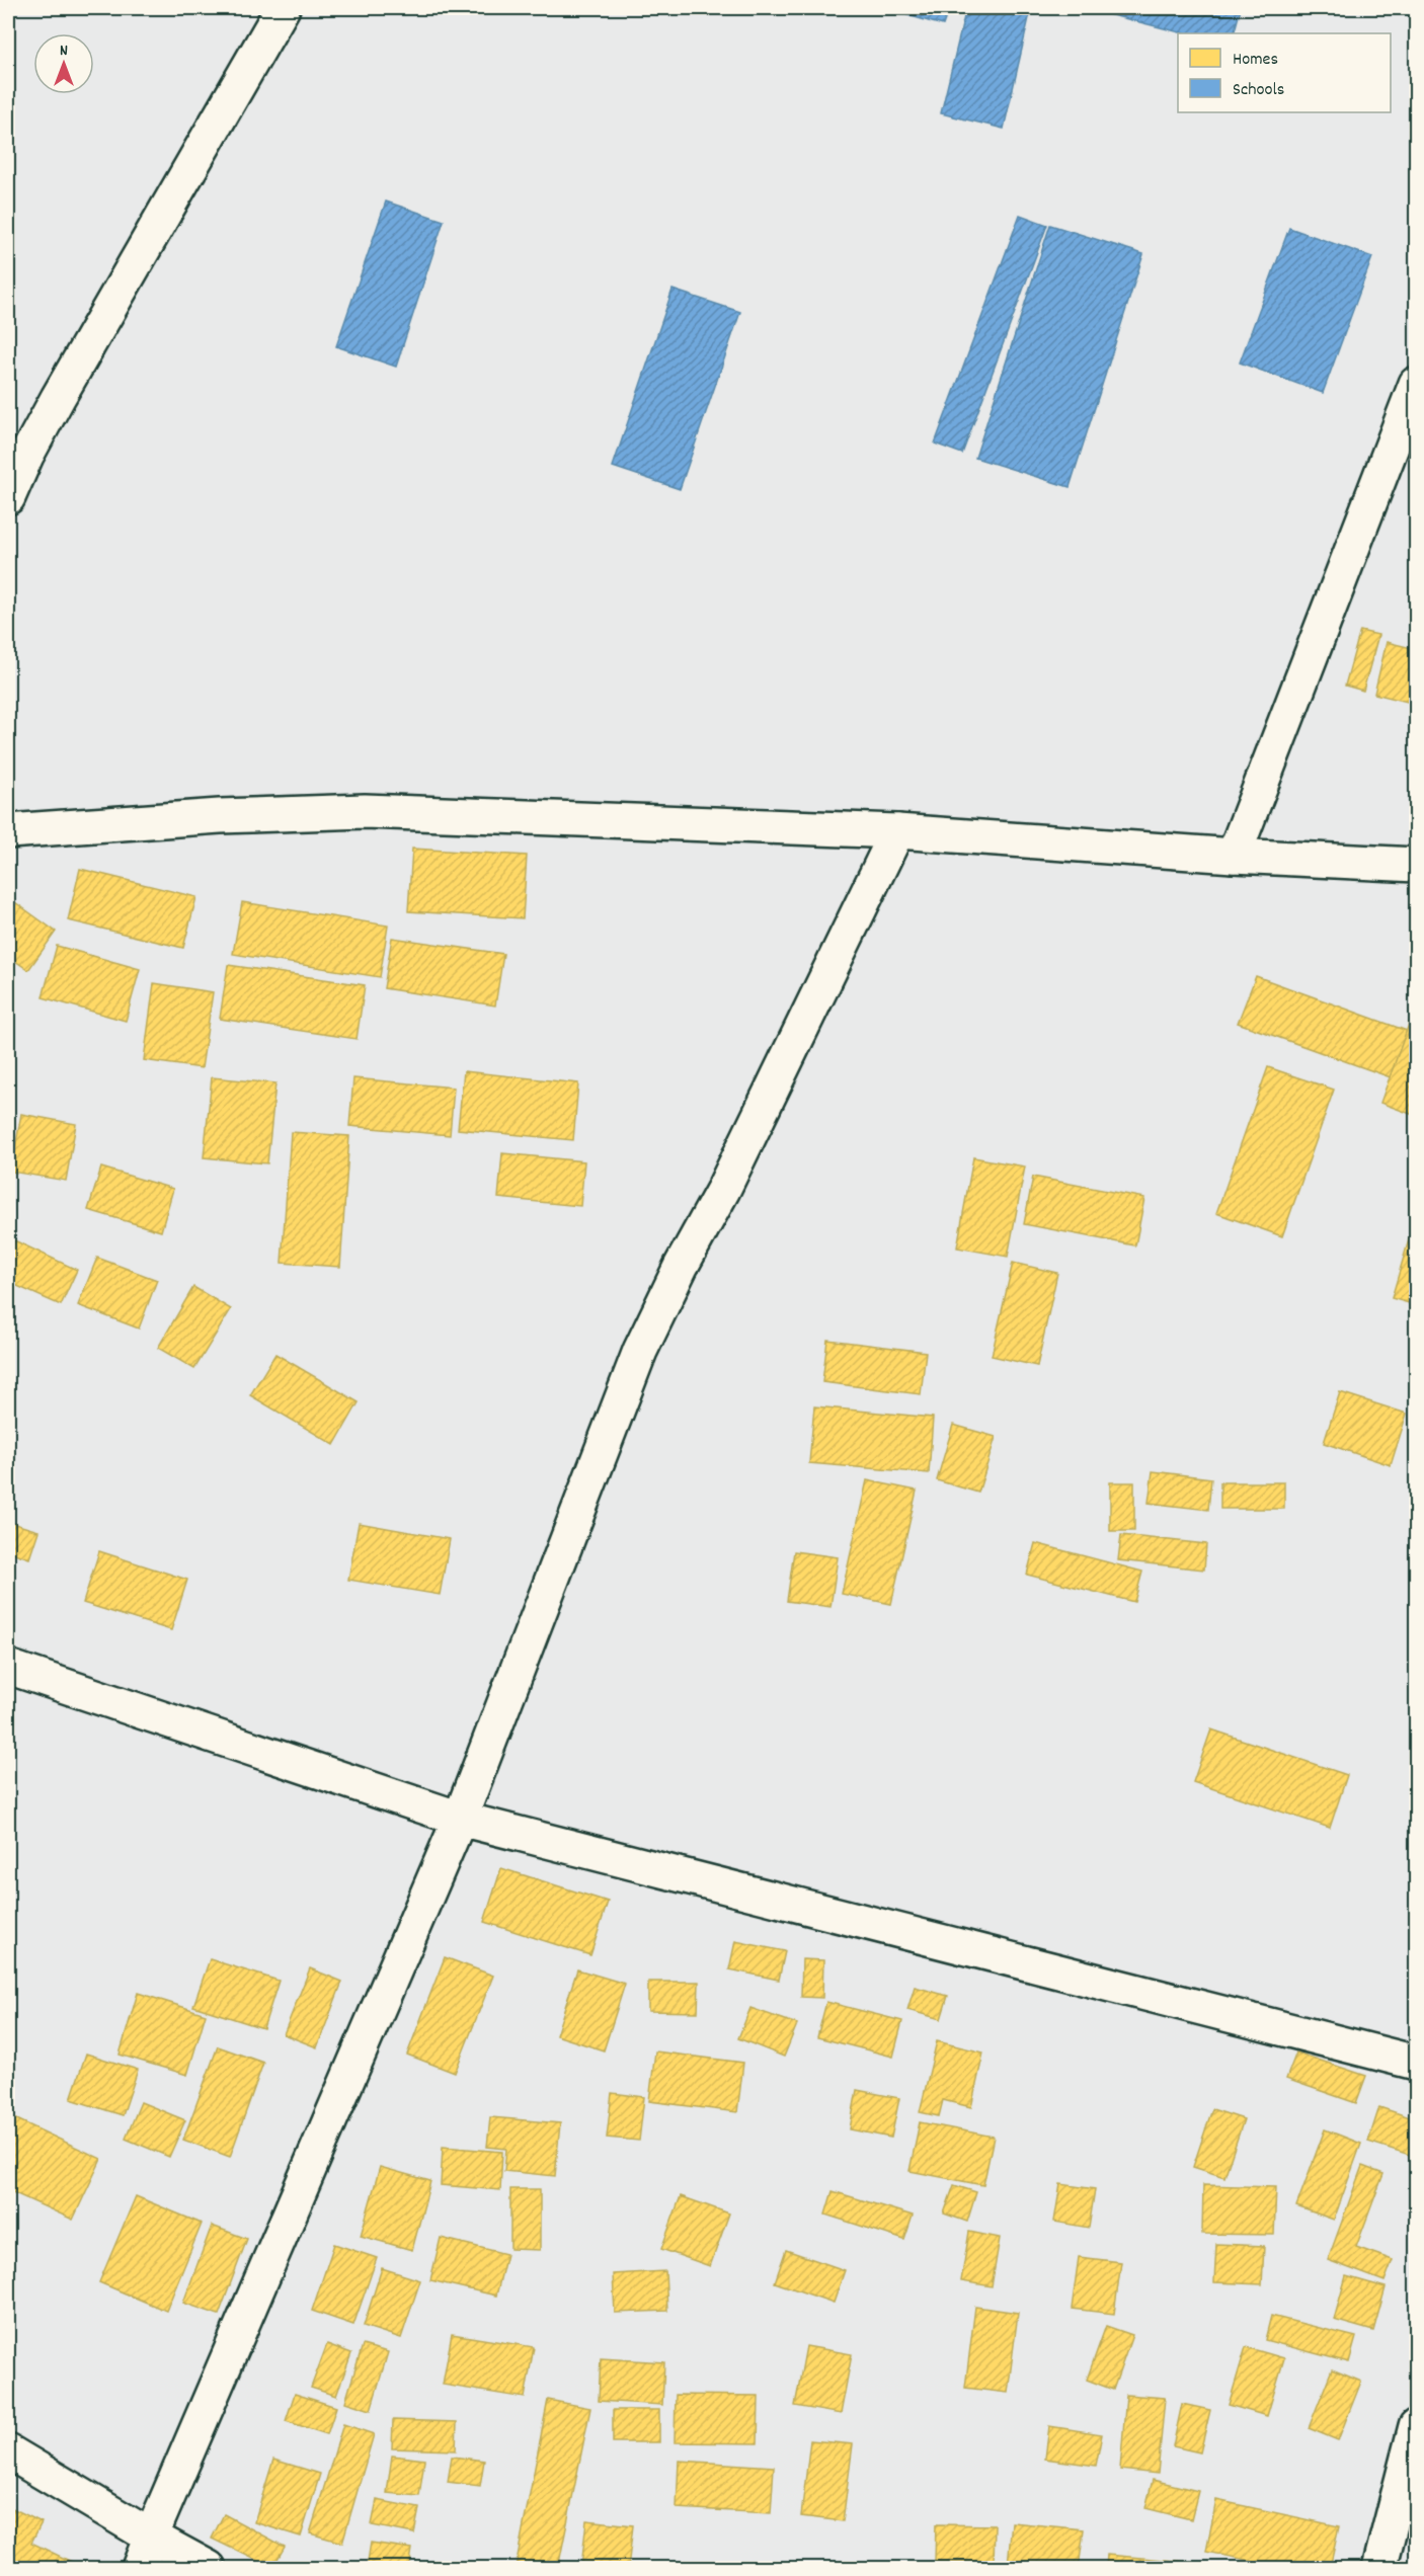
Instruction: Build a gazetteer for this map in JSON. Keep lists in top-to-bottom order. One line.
{"legend":["Homes","Schools"],"north":"top"}
